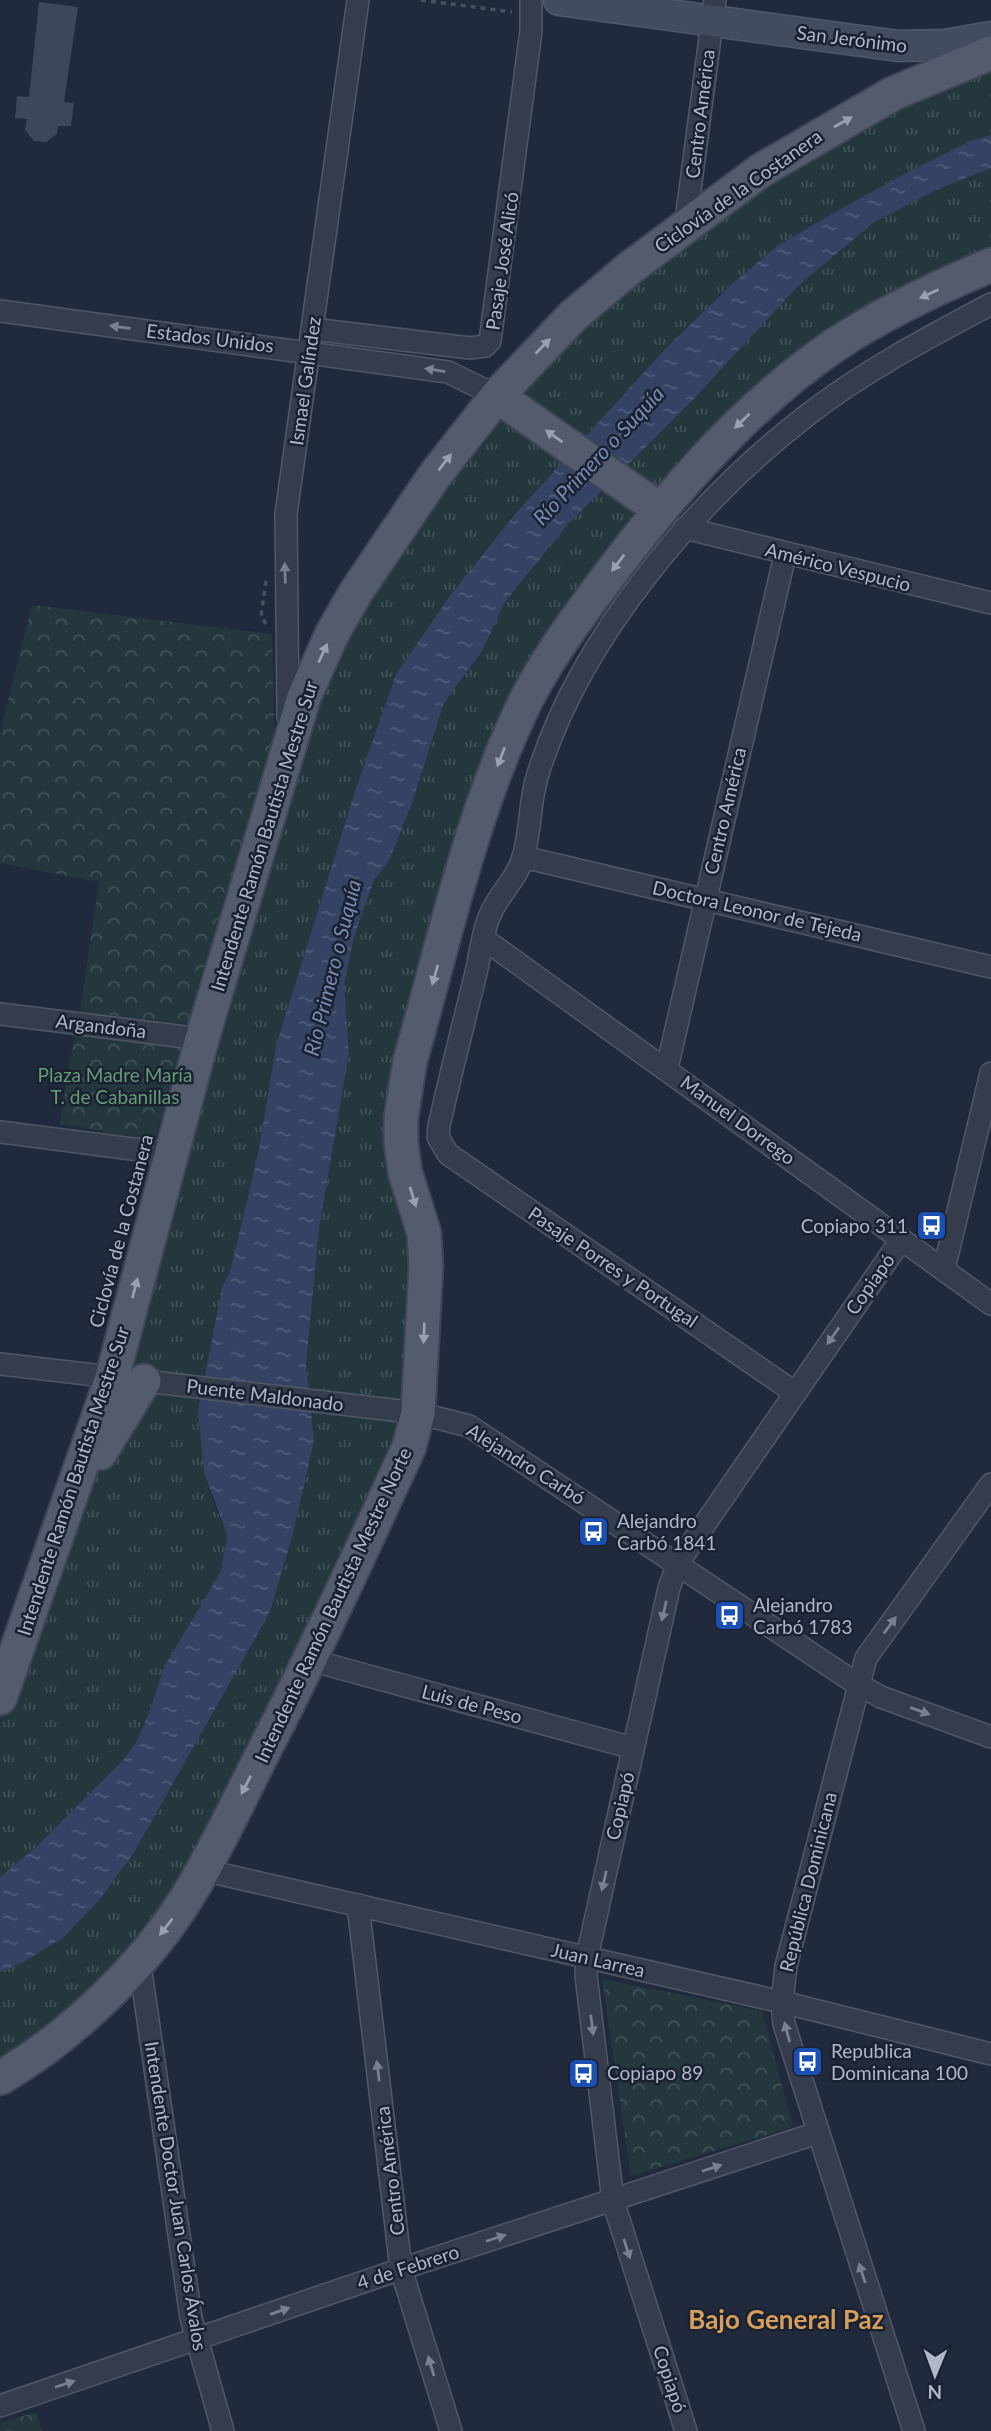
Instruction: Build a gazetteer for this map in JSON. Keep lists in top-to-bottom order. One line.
{"streets":{"main road":["San Jerónimo","Intendente Ramón Bautista Mestre Sur","Intendente Ramón Bautista Mestre Norte"],"street":["Centro América","Pasaje José Alicó","Estados Unidos","Ismael Galíndez","Américo Vespucio","Doctora Leonor de Tejeda","Argandoña","Manuel Dorrego","Pasaje Porres y Portugal","Copiapó","Puente Maldonado","Alejandro Carbó","Luis de Peso","República Dominicana","Juan Larrea","Intendente Doctor Juan Carlos Ávalos","4 de Febrero"]},"crossings":[["San Jerónimo","Centro América"],["Centro América","Américo Vespucio"],["Centro América","Intendente Ramón Bautista Mestre Sur"],["Centro América","Doctora Leonor de Tejeda"],["Centro América","Manuel Dorrego"],["Centro América","Juan Larrea"],["Centro América","4 de Febrero"],["Pasaje José Alicó","Ismael Galíndez"],["Estados Unidos","Ismael Galíndez"],["Estados Unidos","Intendente Ramón Bautista Mestre Sur"],["Ismael Galíndez","Intendente Ramón Bautista Mestre Sur"],["Américo Vespucio","Intendente Ramón Bautista Mestre Norte"],["Intendente Ramón Bautista Mestre Sur","Argandoña"],["Intendente Ramón Bautista Mestre Sur","Puente Maldonado"],["Manuel Dorrego","Pasaje Porres y Portugal"],["Manuel Dorrego","Copiapó"],["Pasaje Porres y Portugal","Copiapó"],["Copiapó","Alejandro Carbó"],["Copiapó","Luis de Peso"],["Copiapó","Juan Larrea"],["Copiapó","4 de Febrero"],["Puente Maldonado","Alejandro Carbó"],["Puente Maldonado","Intendente Ramón Bautista Mestre Norte"],["Alejandro Carbó","Intendente Ramón Bautista Mestre Norte"],["Alejandro Carbó","República Dominicana"],["Intendente Ramón Bautista Mestre Norte","Luis de Peso"],["Intendente Ramón Bautista Mestre Norte","Juan Larrea"],["Intendente Ramón Bautista Mestre Norte","Intendente Doctor Juan Carlos Ávalos"],["República Dominicana","Juan Larrea"],["República Dominicana","4 de Febrero"],["Intendente Doctor Juan Carlos Ávalos","4 de Febrero"]],"one_way":["Centro América","Estados Unidos","Ismael Galíndez","Intendente Ramón Bautista Mestre Sur","Copiapó","Intendente Ramón Bautista Mestre Norte","República Dominicana","4 de Febrero"],"districts":["Bajo General Paz"],"water":["Río Primero o Suquía"],"parks":["Plaza Madre María T. de Cabanillas"],"places":{"bus stop":["Copiapo 311","Alejandro Carbó 1841","Alejandro Carbó 1783","Republica Dominicana 100","Copiapo 89"]},"north":"bottom"}
